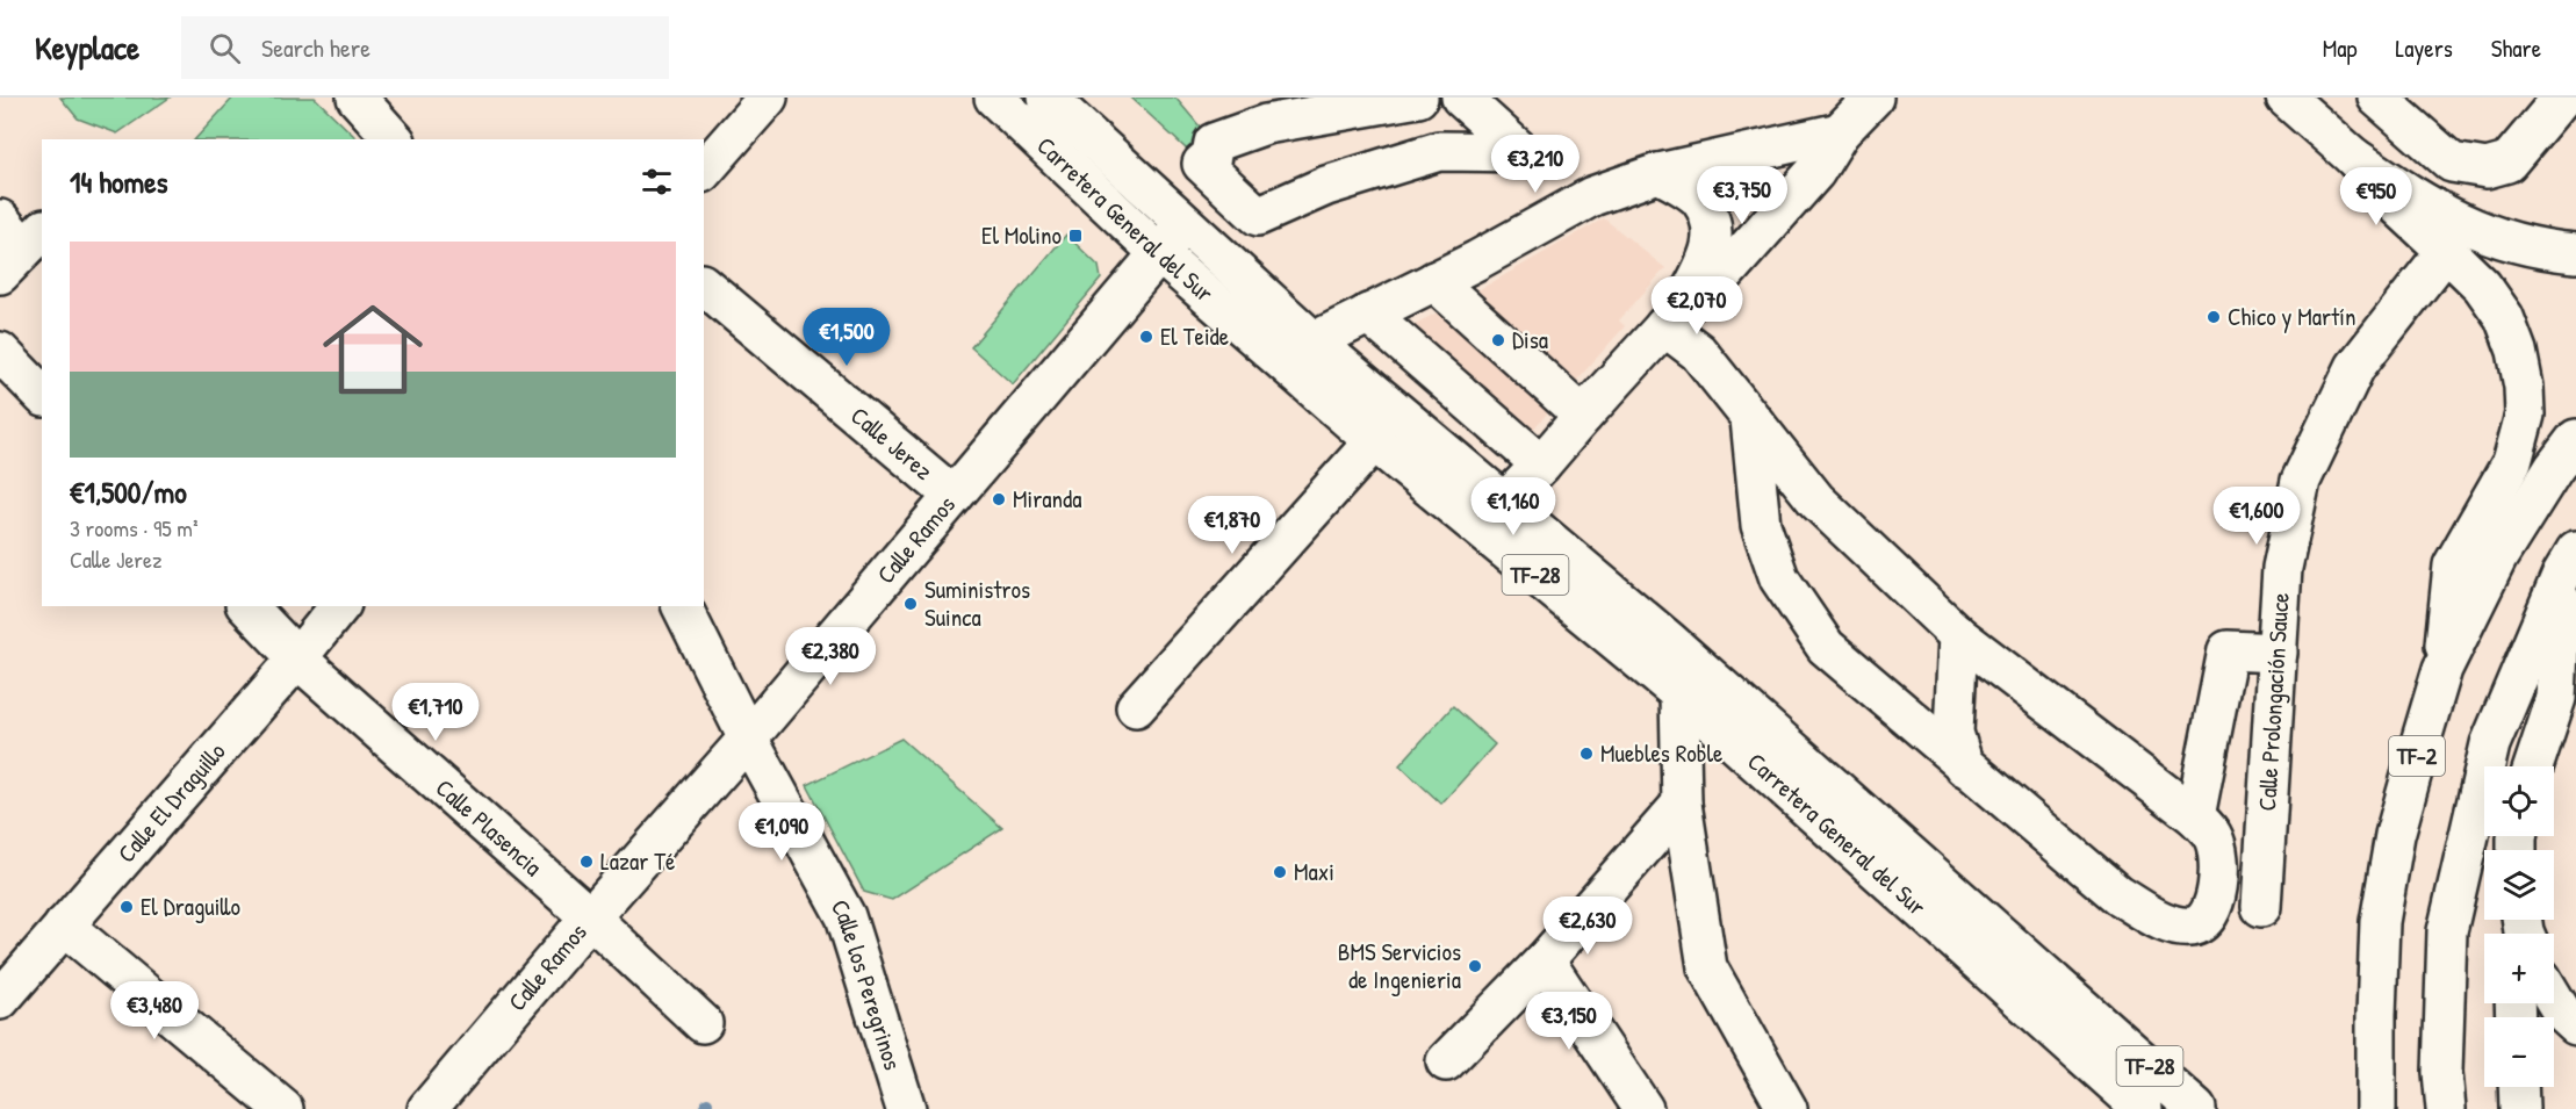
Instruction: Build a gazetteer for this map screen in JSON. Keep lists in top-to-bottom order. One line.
{"streets":{"main road":["Carretera General del Sur","Calle Jerez","Calle Ramos","TF-28","Calle Prolongación Sauce","TF-2","Calle El Draguillo","Calle Plasencia","Calle los Peregrinos"]},"crossings":[["Carretera General del Sur","Calle Ramos"],["Calle Jerez","Calle Ramos"],["Calle Ramos","Calle Plasencia"],["Calle Ramos","Calle los Peregrinos"],["Calle El Draguillo","Calle Plasencia"]],"places":{"transit":["El Molino"],"other":["Chico y Martín","El Teide","Disa","Miranda","Suministros Suinca","Muebles Roble","Lazar Té","Maxi","El Draguillo","BMS Servicios de Ingenieria"]},"page":{"header":"Keyplace","search":"Search here","nav":["Map","Layers","Share"],"price":["€3,210","€3,750","€950","€2,070","€1,500","€1,160","€1,600","€1,870","€2,380","€1,710","€1,090","€2,630","€3,480","€3,150"],"heading":"14 homes","list":[{"name":"€1,500/mo","note":"3 rooms · 95 m² · Calle Jerez"}],"map_buttons":["+","−"]}}
